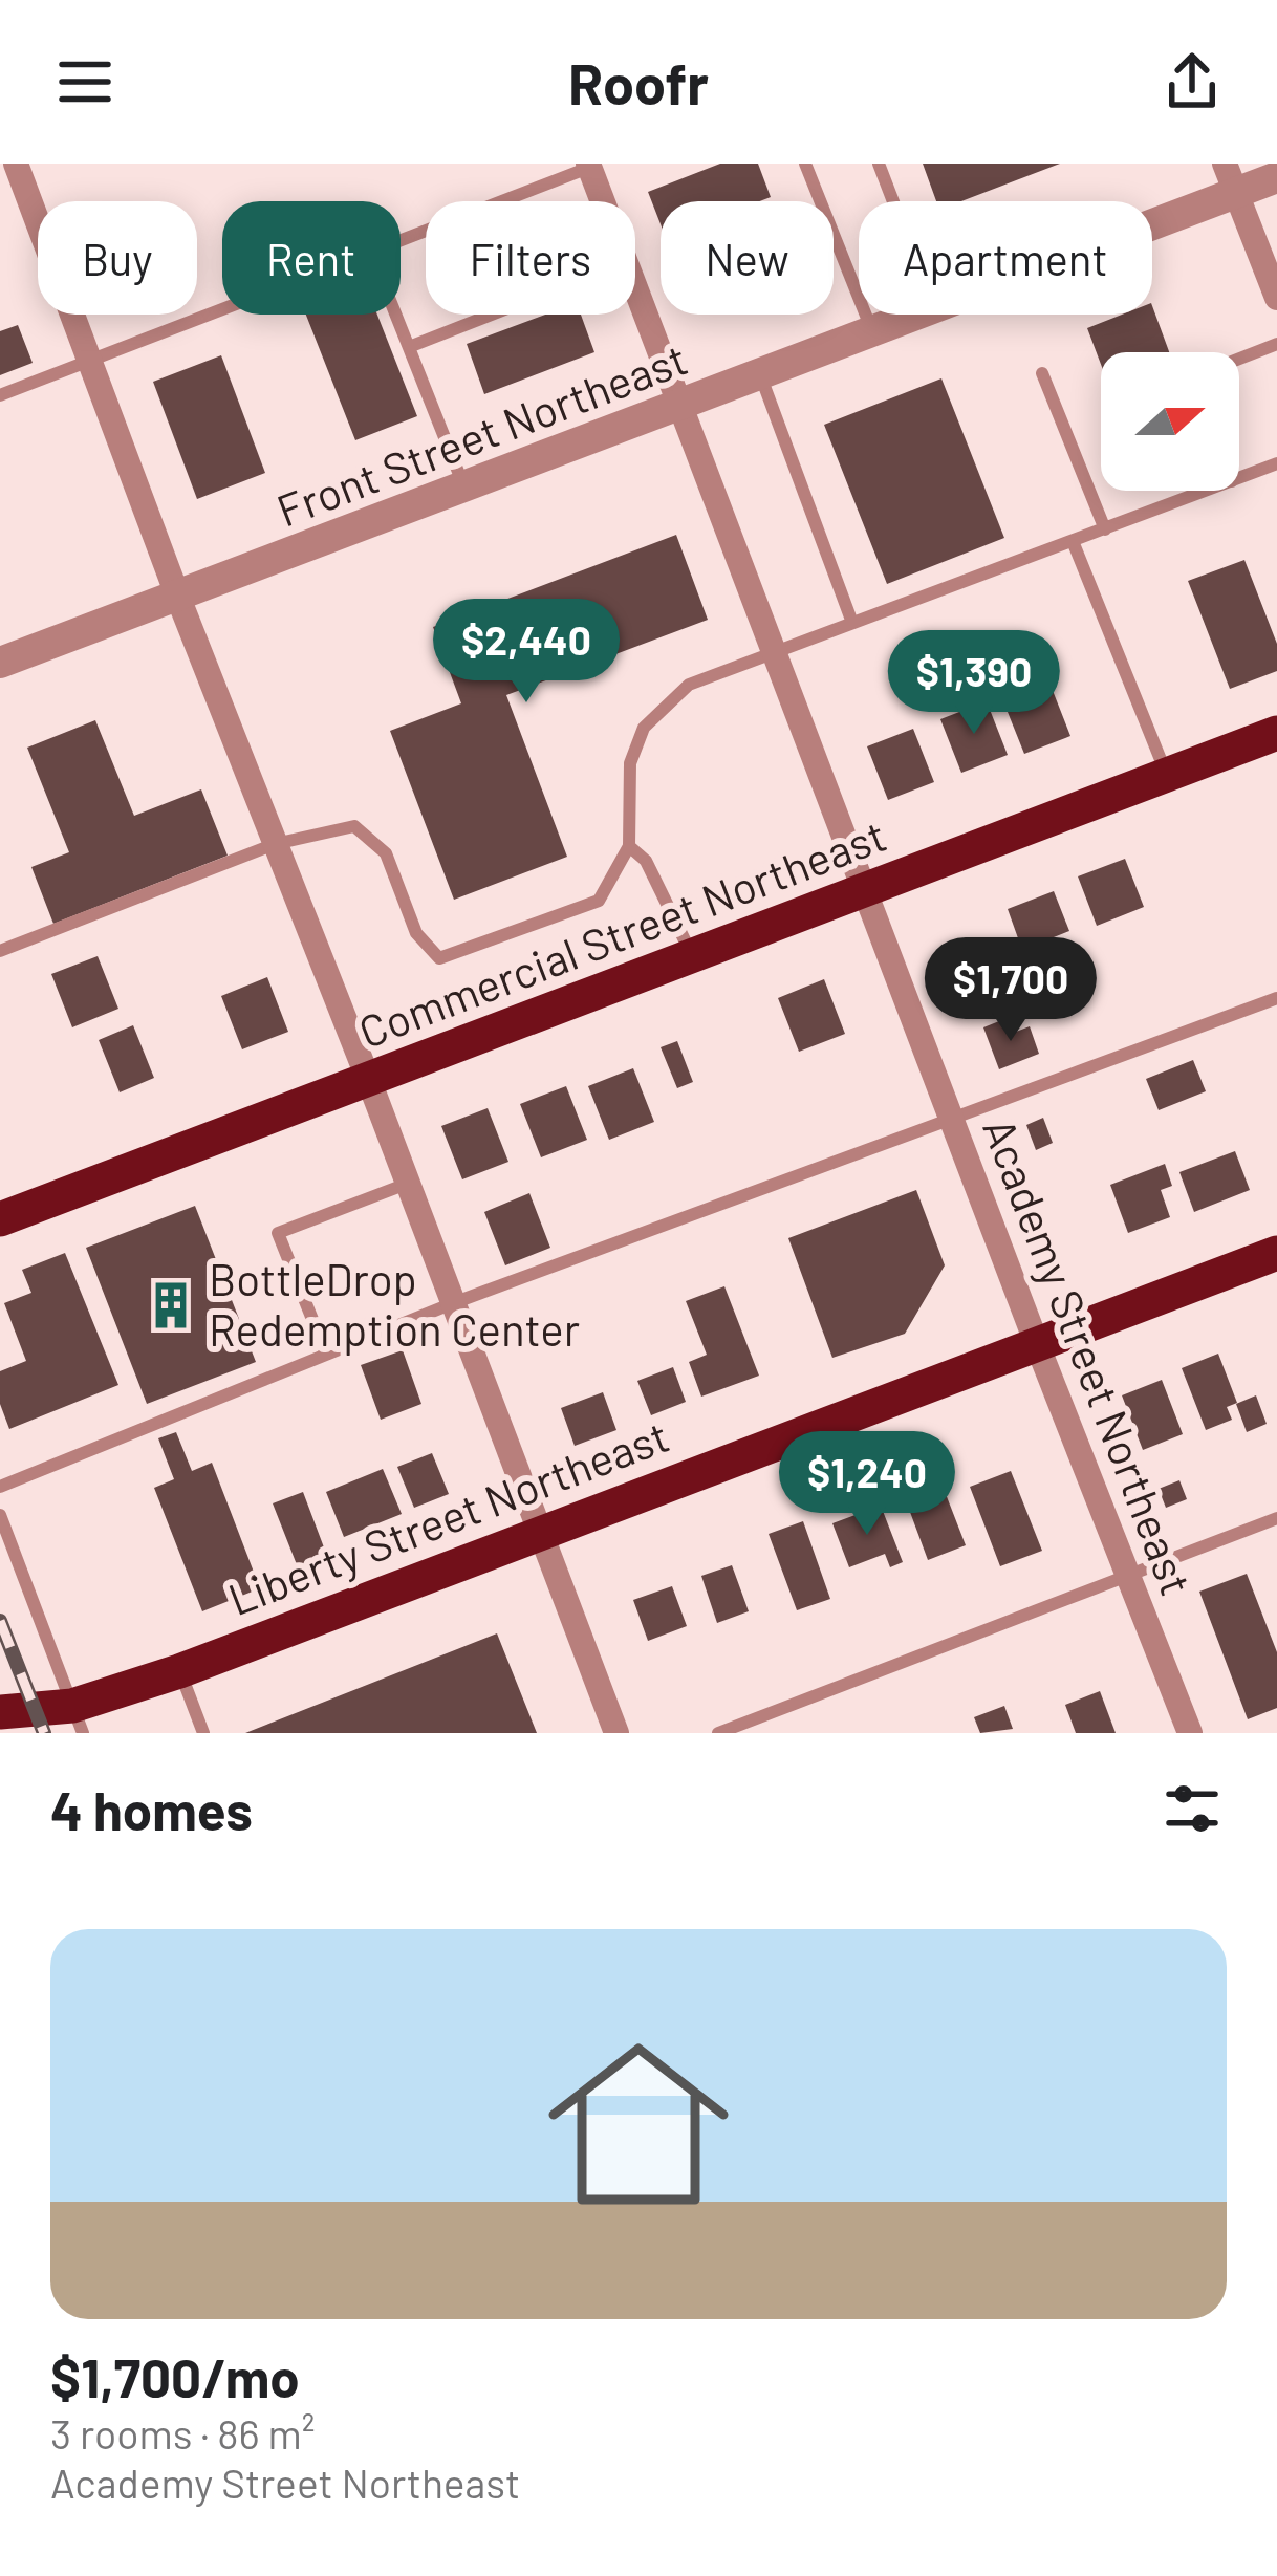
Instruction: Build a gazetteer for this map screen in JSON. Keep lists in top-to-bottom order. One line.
{"streets":{"highway":["Commercial Street Northeast","Liberty Street Northeast"],"street":["Front Street Northeast","Academy Street Northeast"]},"crossings":[["Front Street Northeast","Academy Street Northeast"],["Commercial Street Northeast","Academy Street Northeast"],["Academy Street Northeast","Liberty Street Northeast"]],"places":{"building":["BottleDrop Redemption Center"]},"north":"right","page":{"header":"Roofr","chip":["Buy","Rent","Filters","New","Apartment"],"price":["$2,440","$1,390","$1,700","$1,240"],"heading":"4 homes","list":[{"name":"$1,700/mo","note":"3 rooms · 86 m² · Academy Street Northeast"}]}}
